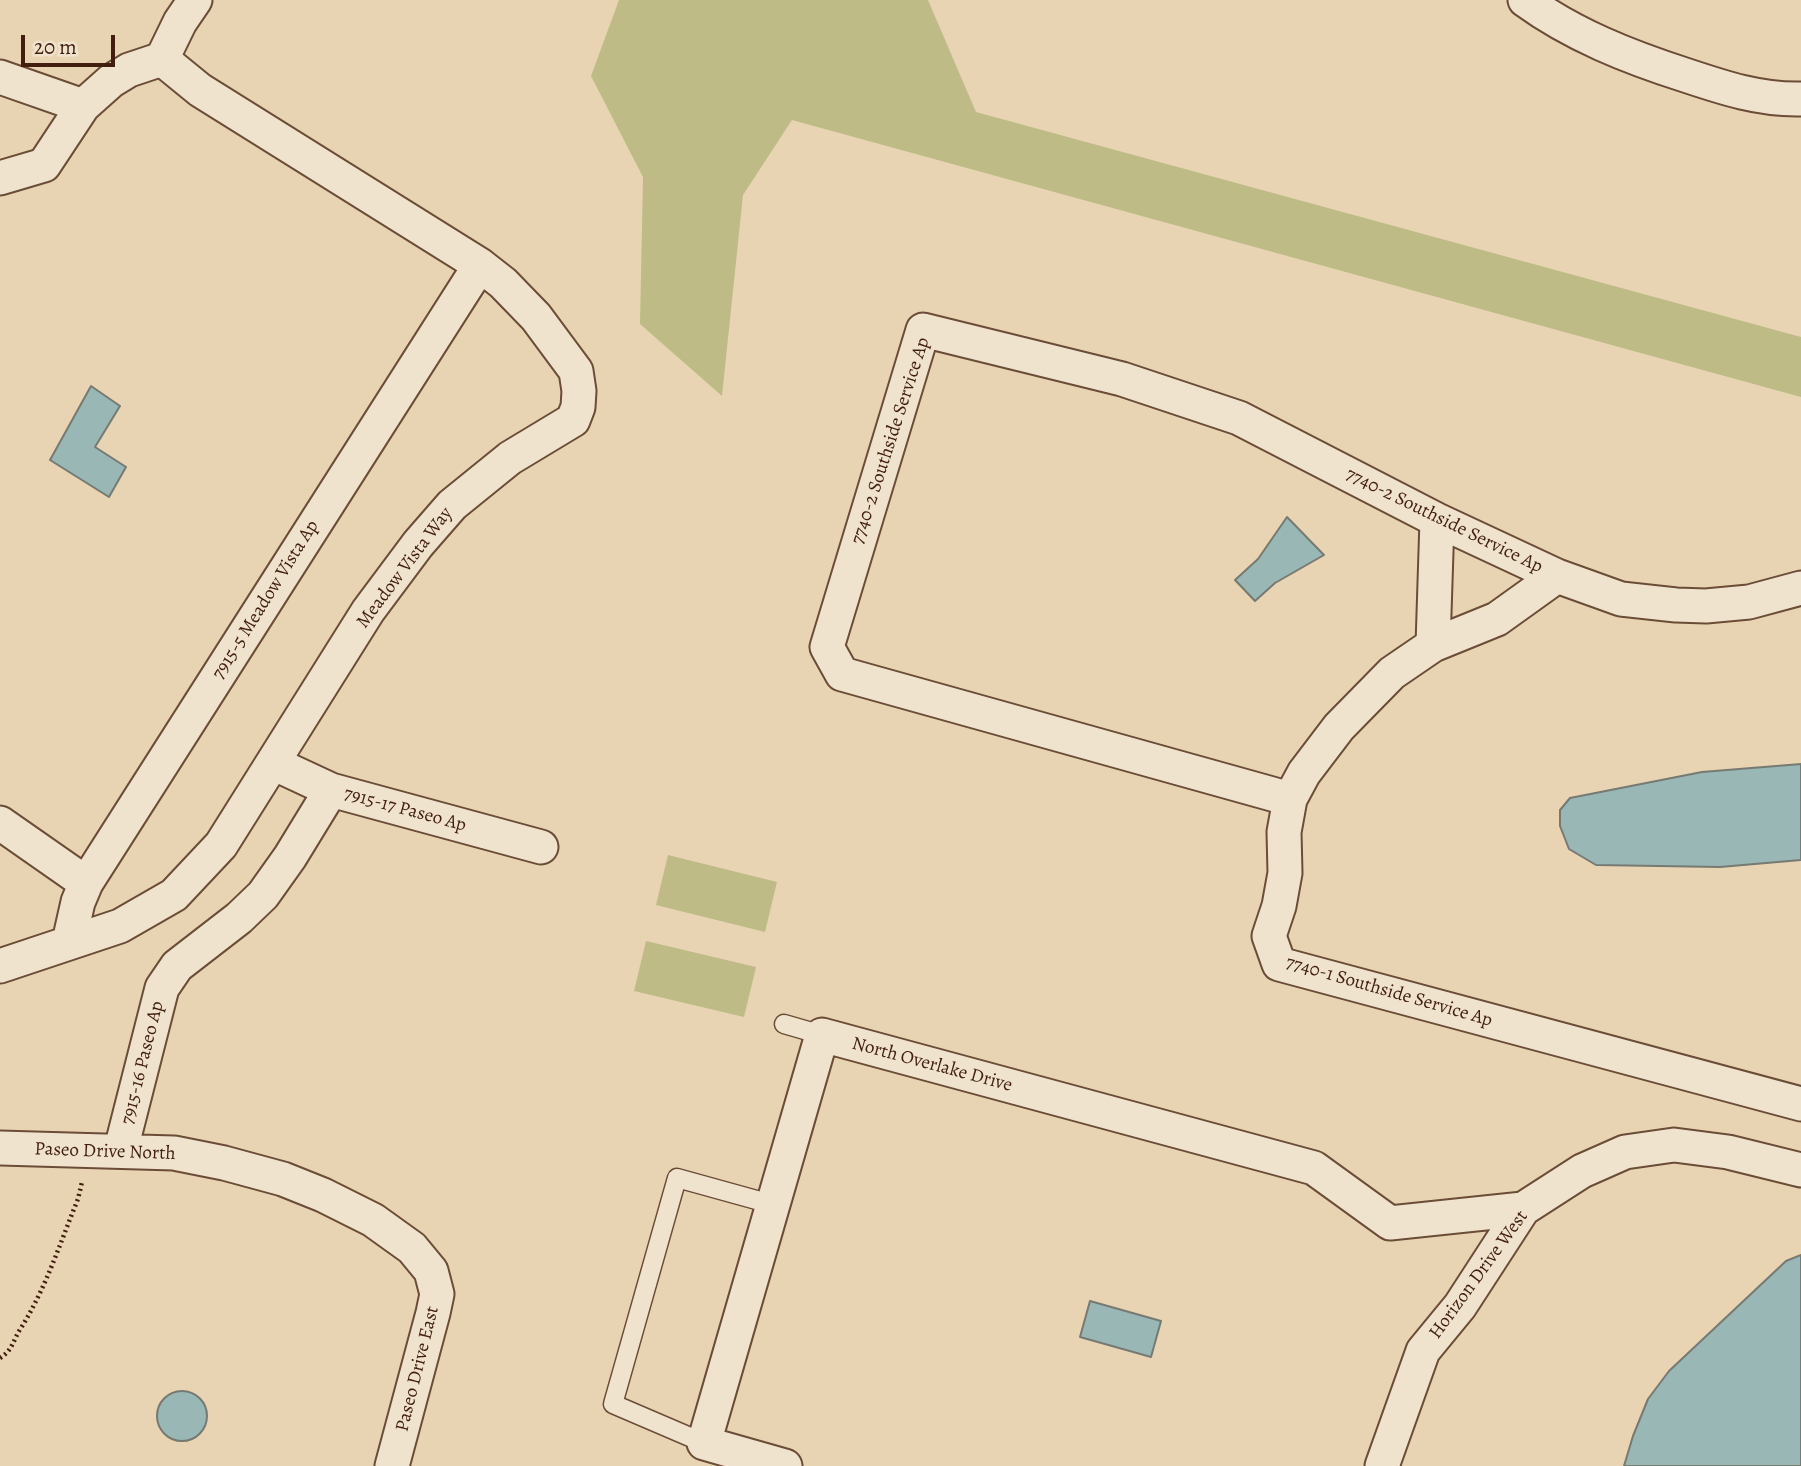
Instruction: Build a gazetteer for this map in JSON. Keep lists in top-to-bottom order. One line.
{"streets":{"street":["7740-2 Southside Service Ap","Meadow Vista Way","7915-5 Meadow Vista Ap","7915-17 Paseo Ap","7740-1 Southside Service Ap","7915-16 Paseo Ap","North Overlake Drive","Paseo Drive North","Horizon Drive West","Paseo Drive East"]},"crossings":[["7740-2 Southside Service Ap","7740-1 Southside Service Ap"],["Meadow Vista Way","7915-5 Meadow Vista Ap"],["Meadow Vista Way","7915-17 Paseo Ap"],["7915-17 Paseo Ap","7915-16 Paseo Ap"],["7915-16 Paseo Ap","Paseo Drive North"],["North Overlake Drive","Horizon Drive West"],["Paseo Drive North","Paseo Drive East"]],"scale_bar":"20 m"}
